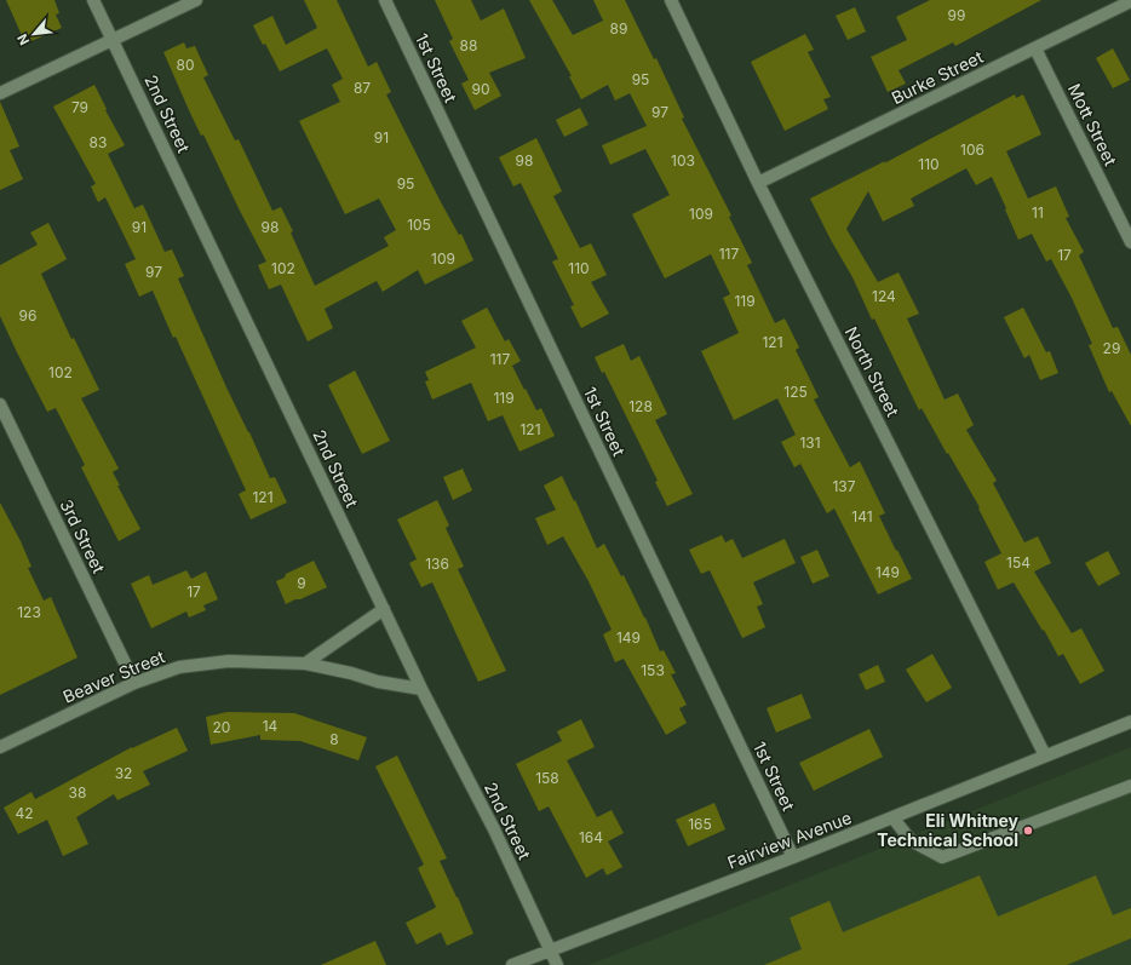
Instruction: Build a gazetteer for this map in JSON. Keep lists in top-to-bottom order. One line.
{"streets":{"street":["1st Street","Burke Street","2nd Street","Mott Street","North Street","3rd Street","Beaver Street","Fairview Avenue"]},"crossings":[["1st Street","Fairview Avenue"],["Burke Street","Mott Street"],["Burke Street","North Street"],["2nd Street","Beaver Street"],["2nd Street","Fairview Avenue"],["North Street","Fairview Avenue"],["3rd Street","Beaver Street"]],"places":["Eli Whitney Technical School"],"house_numbers":["99","89","88","80","95","87","90","79","97","91","83","106","98","103","110","95","11","109","105","91","98","117","17","109","102","110","97","124","119","96","121","29","117","102","125","119","128","121","131","137","121","141","154","136","149","9","17","123","149","153","14","20","8","32","158","38","42","165","164"],"north":"bottom left"}
